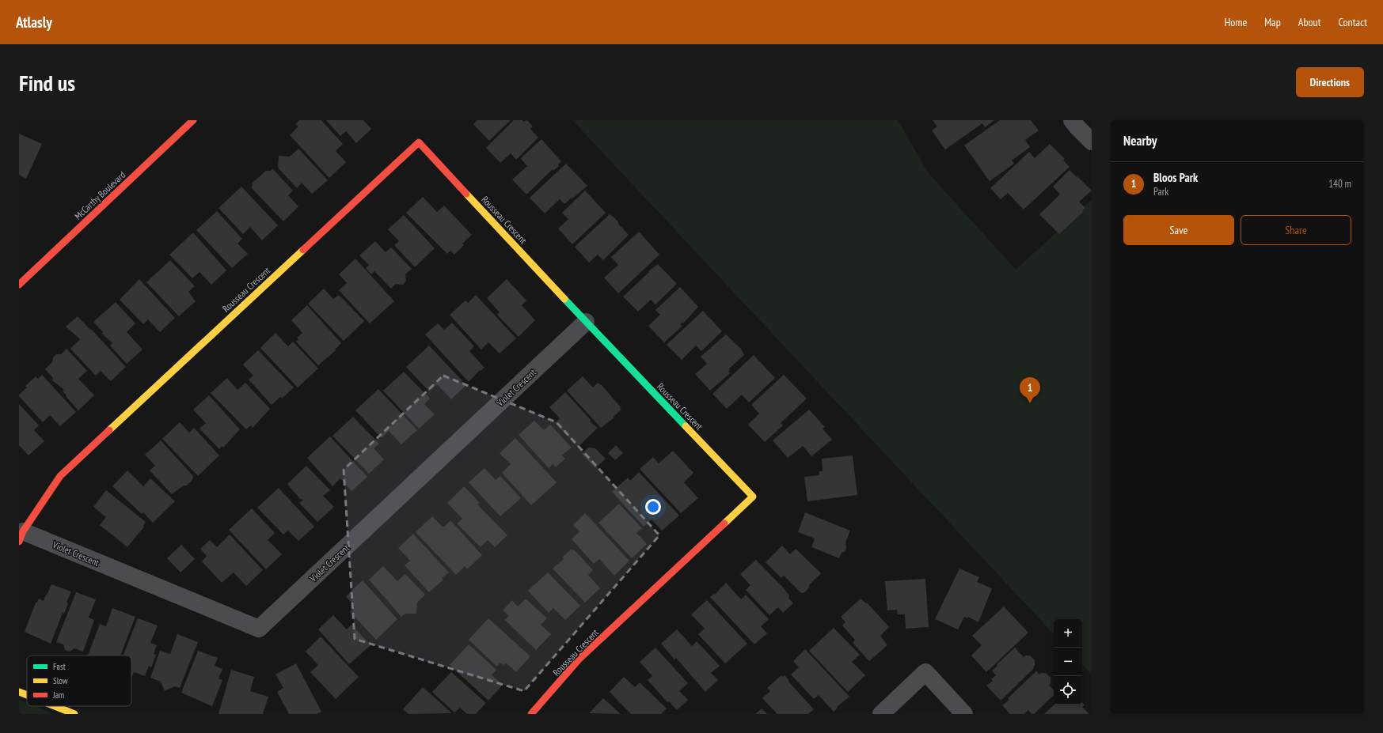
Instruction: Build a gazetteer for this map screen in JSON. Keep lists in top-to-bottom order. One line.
{"streets":{"street":["McCarthy Boulevard","Rousseau Crescent","Violet Crescent"]},"crossings":[["Rousseau Crescent","Violet Crescent"]],"legend":["Fast","Slow","Jam"],"page":{"header":"Atlasly","nav":["Home","Map","About","Contact"],"buttons":["Directions",["Save","Share"]],"title":"Find us","heading":"Nearby","list":[{"mark":"1","name":"Bloos Park","note":"Park","value":"140 m"}],"pins":"1","map_buttons":["+","−"]}}
